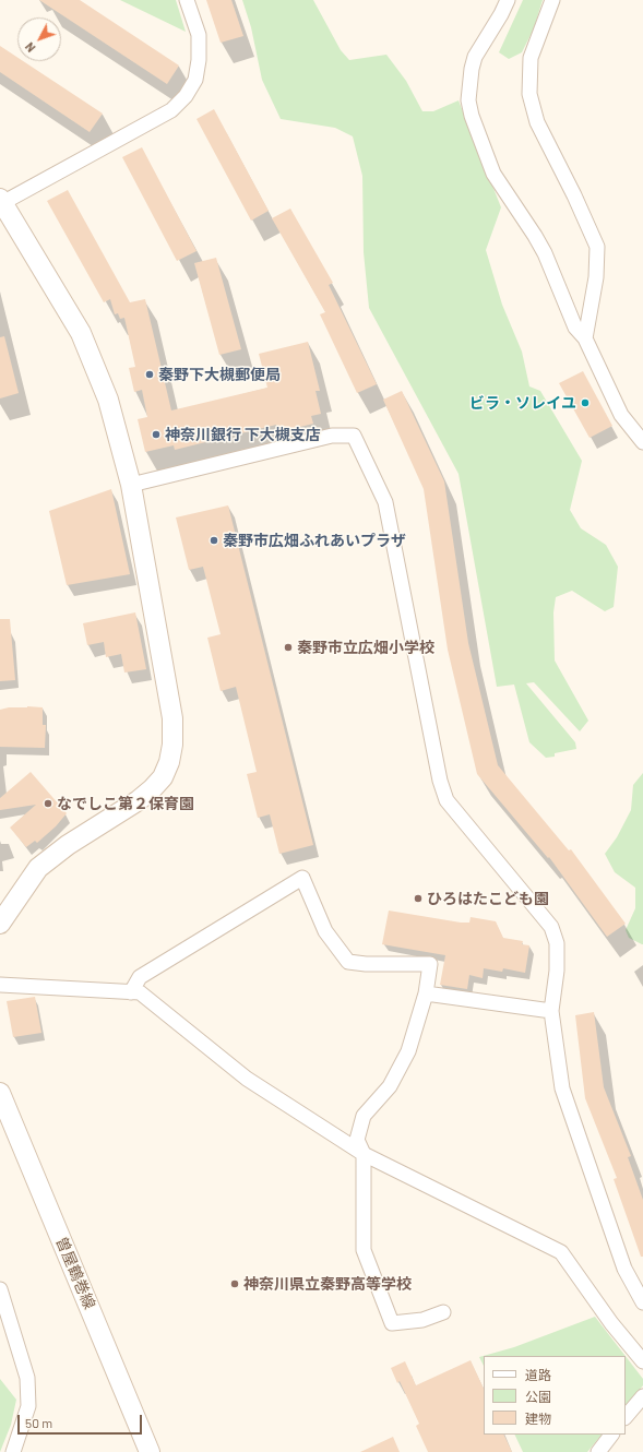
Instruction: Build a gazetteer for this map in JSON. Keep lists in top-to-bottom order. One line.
{"streets":{"street":["曽屋鶴巻線"]},"places":["秦野下大槻郵便局","ビラ・ソレイユ","神奈川銀行 下大槻支店","秦野市広畑ふれあいプラザ","秦野市立広畑小学校","なでしこ第２保育園","ひろはたこども園","神奈川県立秦野高等学校"],"legend":["道路","公園","建物"],"scale_bar":"50 m","north":"bottom left"}
